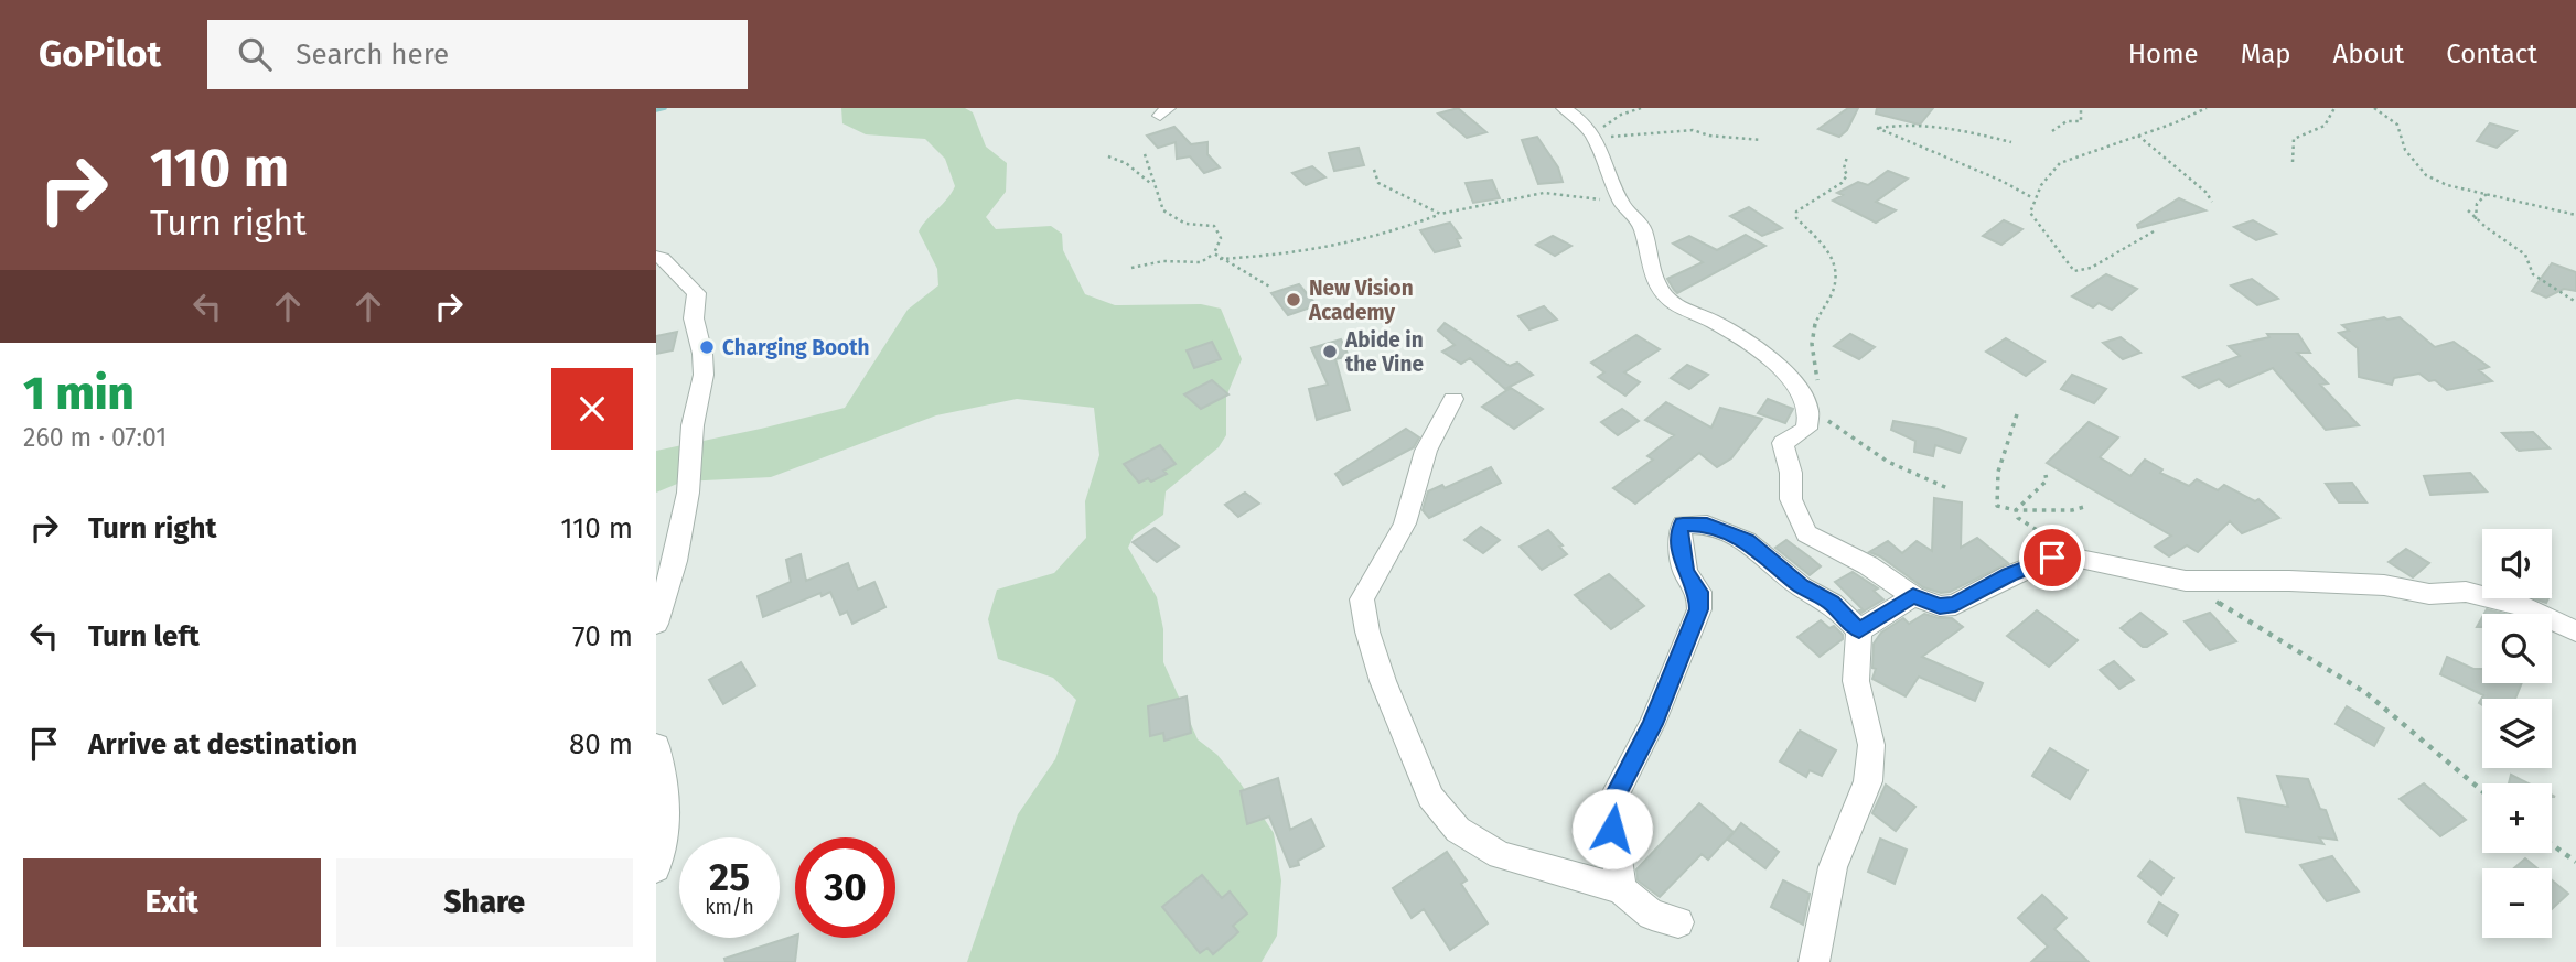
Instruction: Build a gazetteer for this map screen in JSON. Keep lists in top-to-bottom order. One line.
{"places":["New Vision Academy","Charging Booth","Abide in the Vine"],"page":{"header":"GoPilot","search":"Search here","nav":["Home","Map","About","Contact"],"turn":["110 m","Turn right"],"heading":["1 min","260 m · 07:01"],"list":[{"name":"Turn right","value":"110 m"},{"name":"Turn left","value":"70 m"},{"name":"Arrive at destination","value":"80 m"}],"map_buttons":["+","−"],"speed":"25 km/h","limit":"30","buttons":["Exit","Share"]}}
